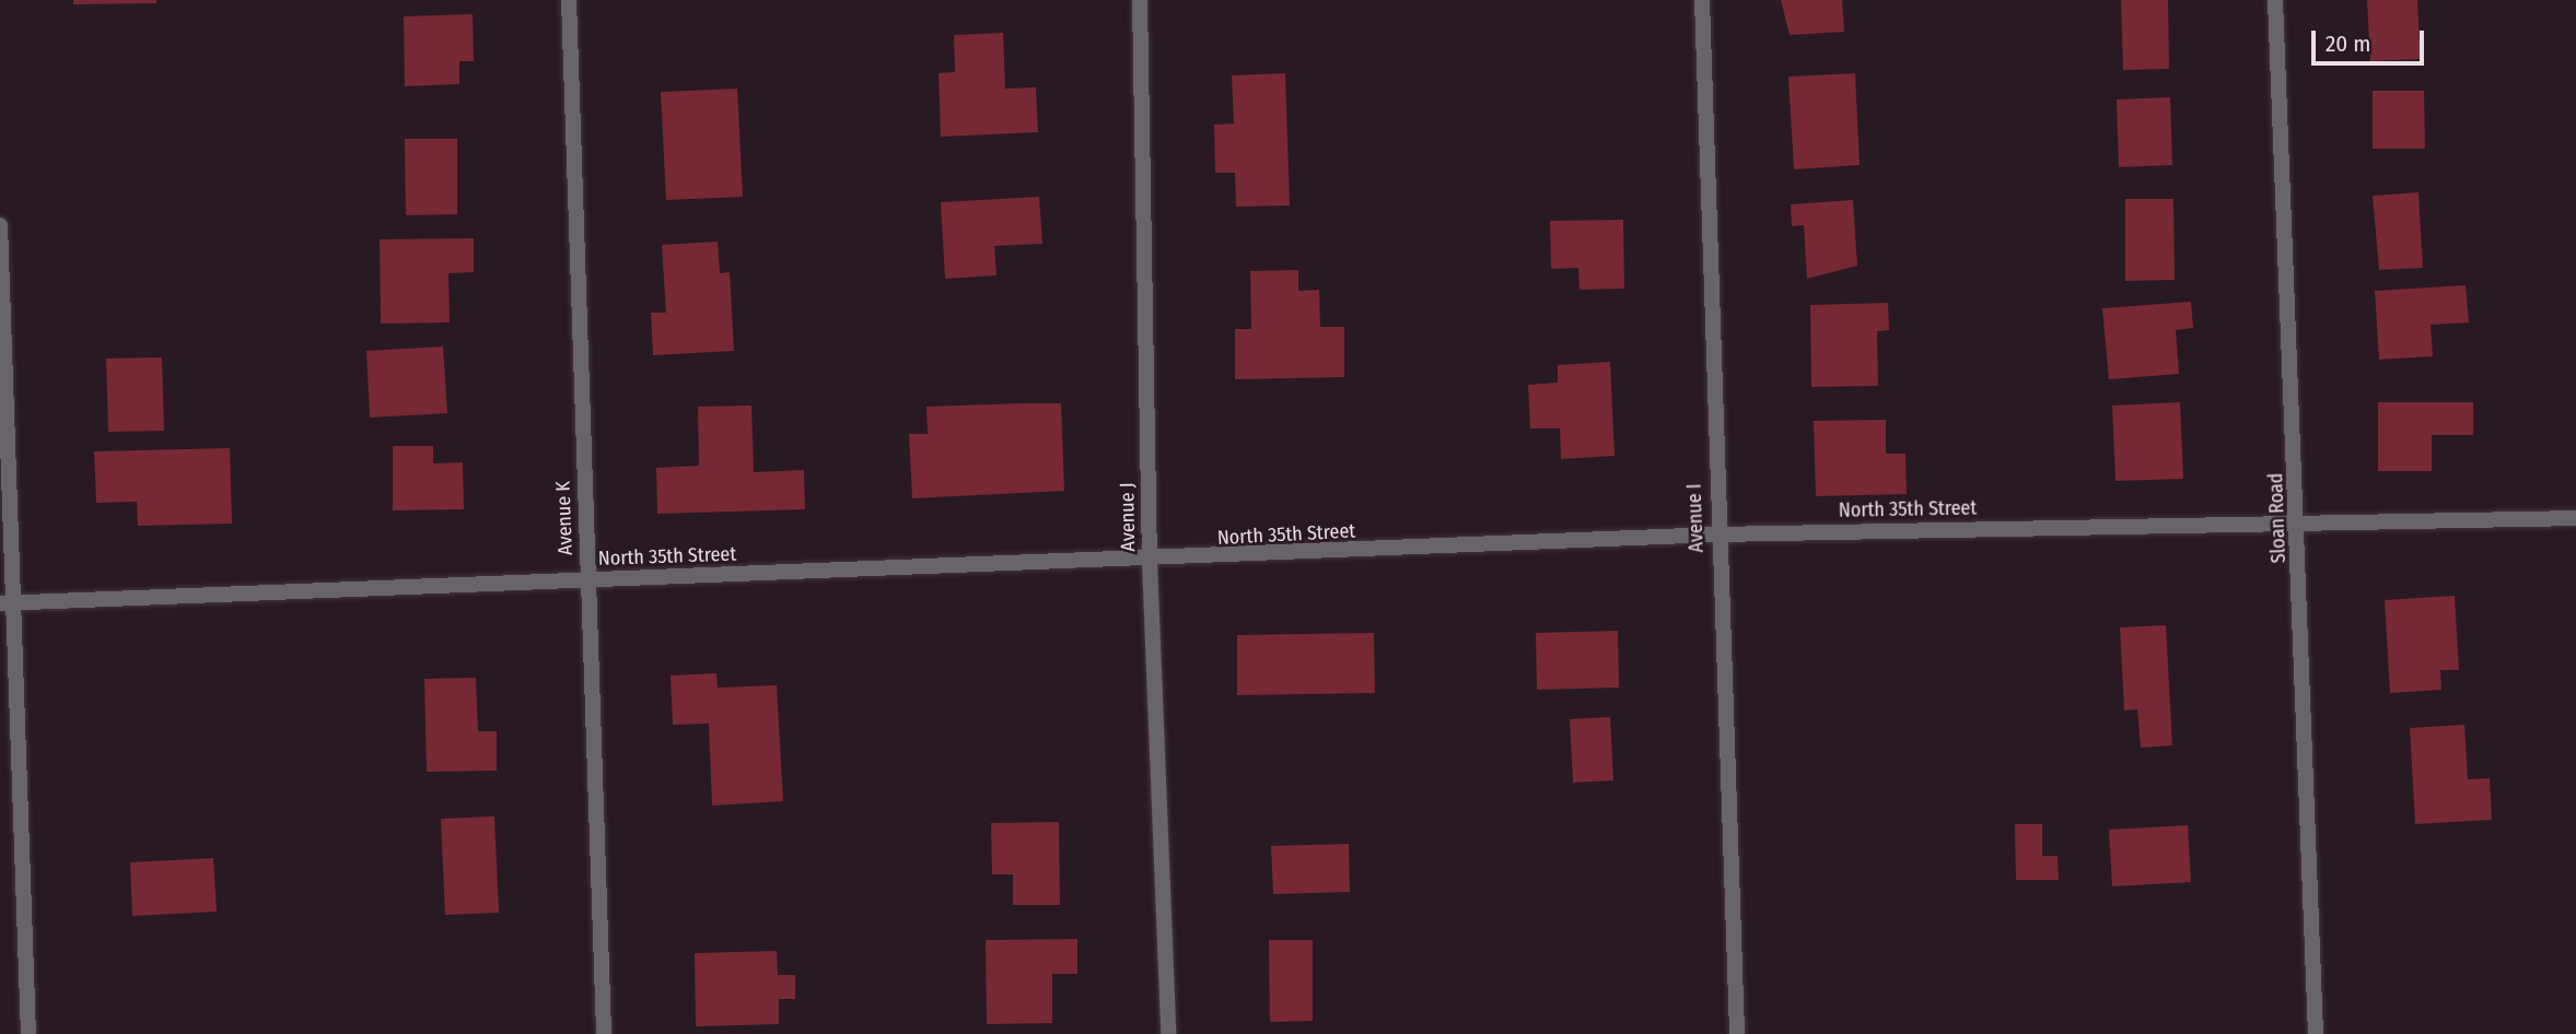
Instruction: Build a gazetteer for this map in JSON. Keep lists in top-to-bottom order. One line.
{"streets":{"street":["North 35th Street","Avenue J","Avenue K","Avenue I","Sloan Road"]},"crossings":[["North 35th Street","Avenue J"],["North 35th Street","Avenue K"],["North 35th Street","Avenue I"],["North 35th Street","Sloan Road"]],"scale_bar":"20 m"}
